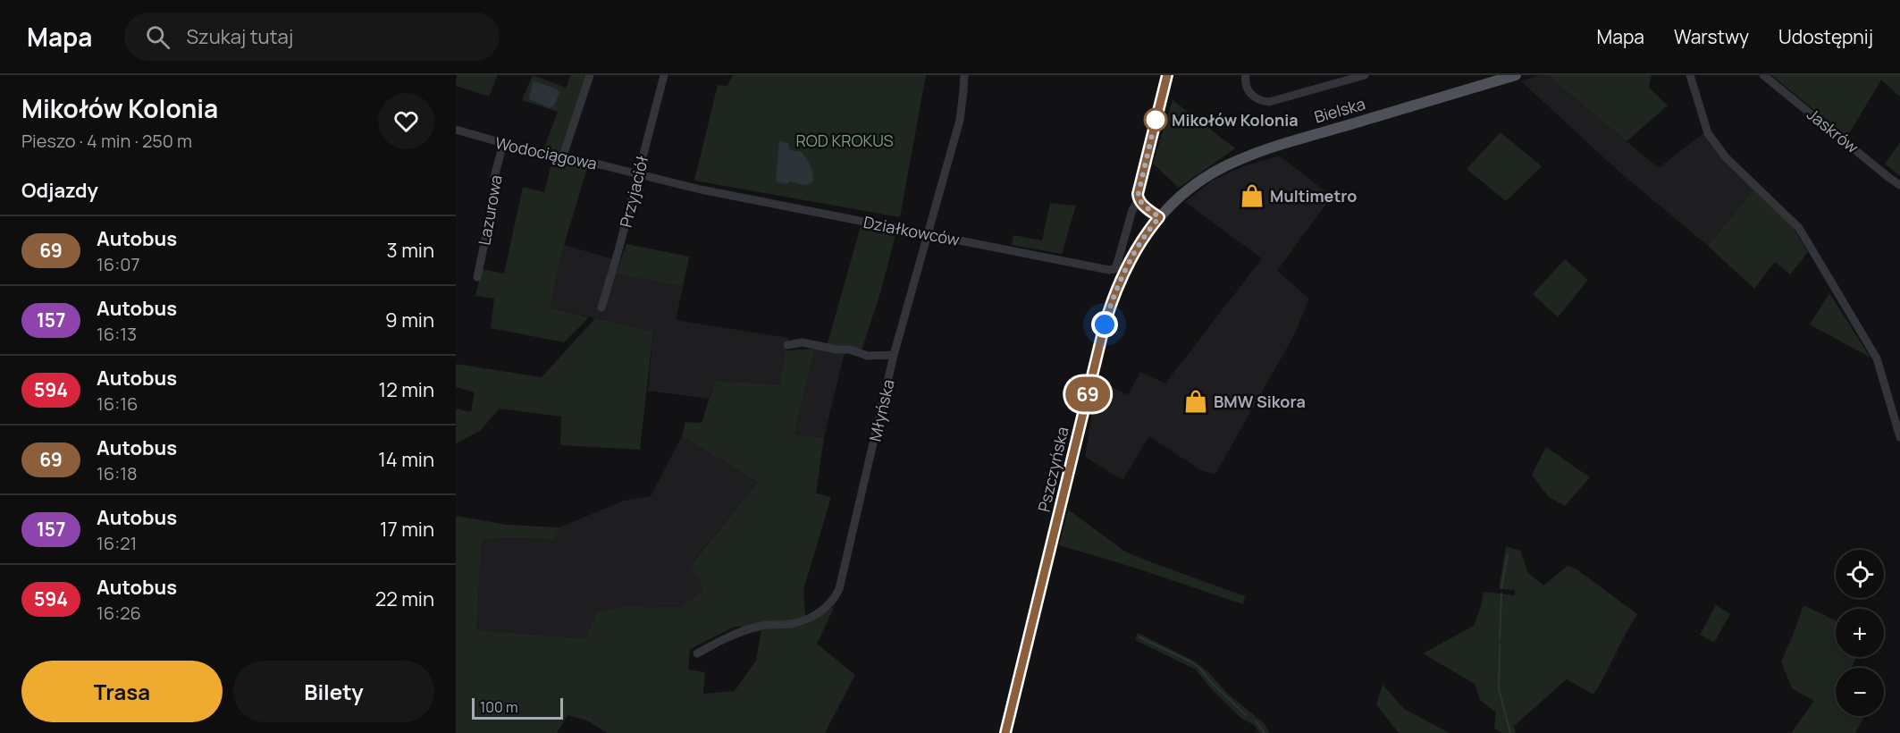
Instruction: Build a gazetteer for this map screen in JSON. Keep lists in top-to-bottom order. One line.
{"streets":{"main road":["Bielska","Pszczyńska"],"street":["Jaskrów","Wodociągowa","Przyjaciół","Lazurowa","Działkowców","Młyńska"]},"crossings":[["Bielska","Pszczyńska"],["Wodociągowa","Przyjaciół"],["Wodociągowa","Lazurowa"],["Wodociągowa","Działkowców"],["Przyjaciół","Działkowców"],["Działkowców","Młyńska"]],"parks":["ROD KROKUS"],"places":{"other":["Mikołów Kolonia"],"shop":["Multimetro","BMW Sikora"]},"lines":["bus line 69"],"scale_bar":"100 m","page":{"header":"Mapa","search":"Szukaj tutaj","nav":["Mapa","Warstwy","Udostępnij"],"heading":[["Mikołów Kolonia","Pieszo · 4 min · 250 m"],"Odjazdy"],"on_map":"69","list":[{"mark":"69","name":"Autobus","note":"16:07","value":"3 min"},{"mark":"157","name":"Autobus","note":"16:13","value":"9 min"},{"mark":"594","name":"Autobus","note":"16:16","value":"12 min"},{"mark":"69","name":"Autobus","note":"16:18","value":"14 min"},{"mark":"157","name":"Autobus","note":"16:21","value":"17 min"},{"mark":"594","name":"Autobus","note":"16:26","value":"22 min"}],"map_buttons":["+","−"],"buttons":["Trasa","Bilety"],"scale":"100 m"}}
